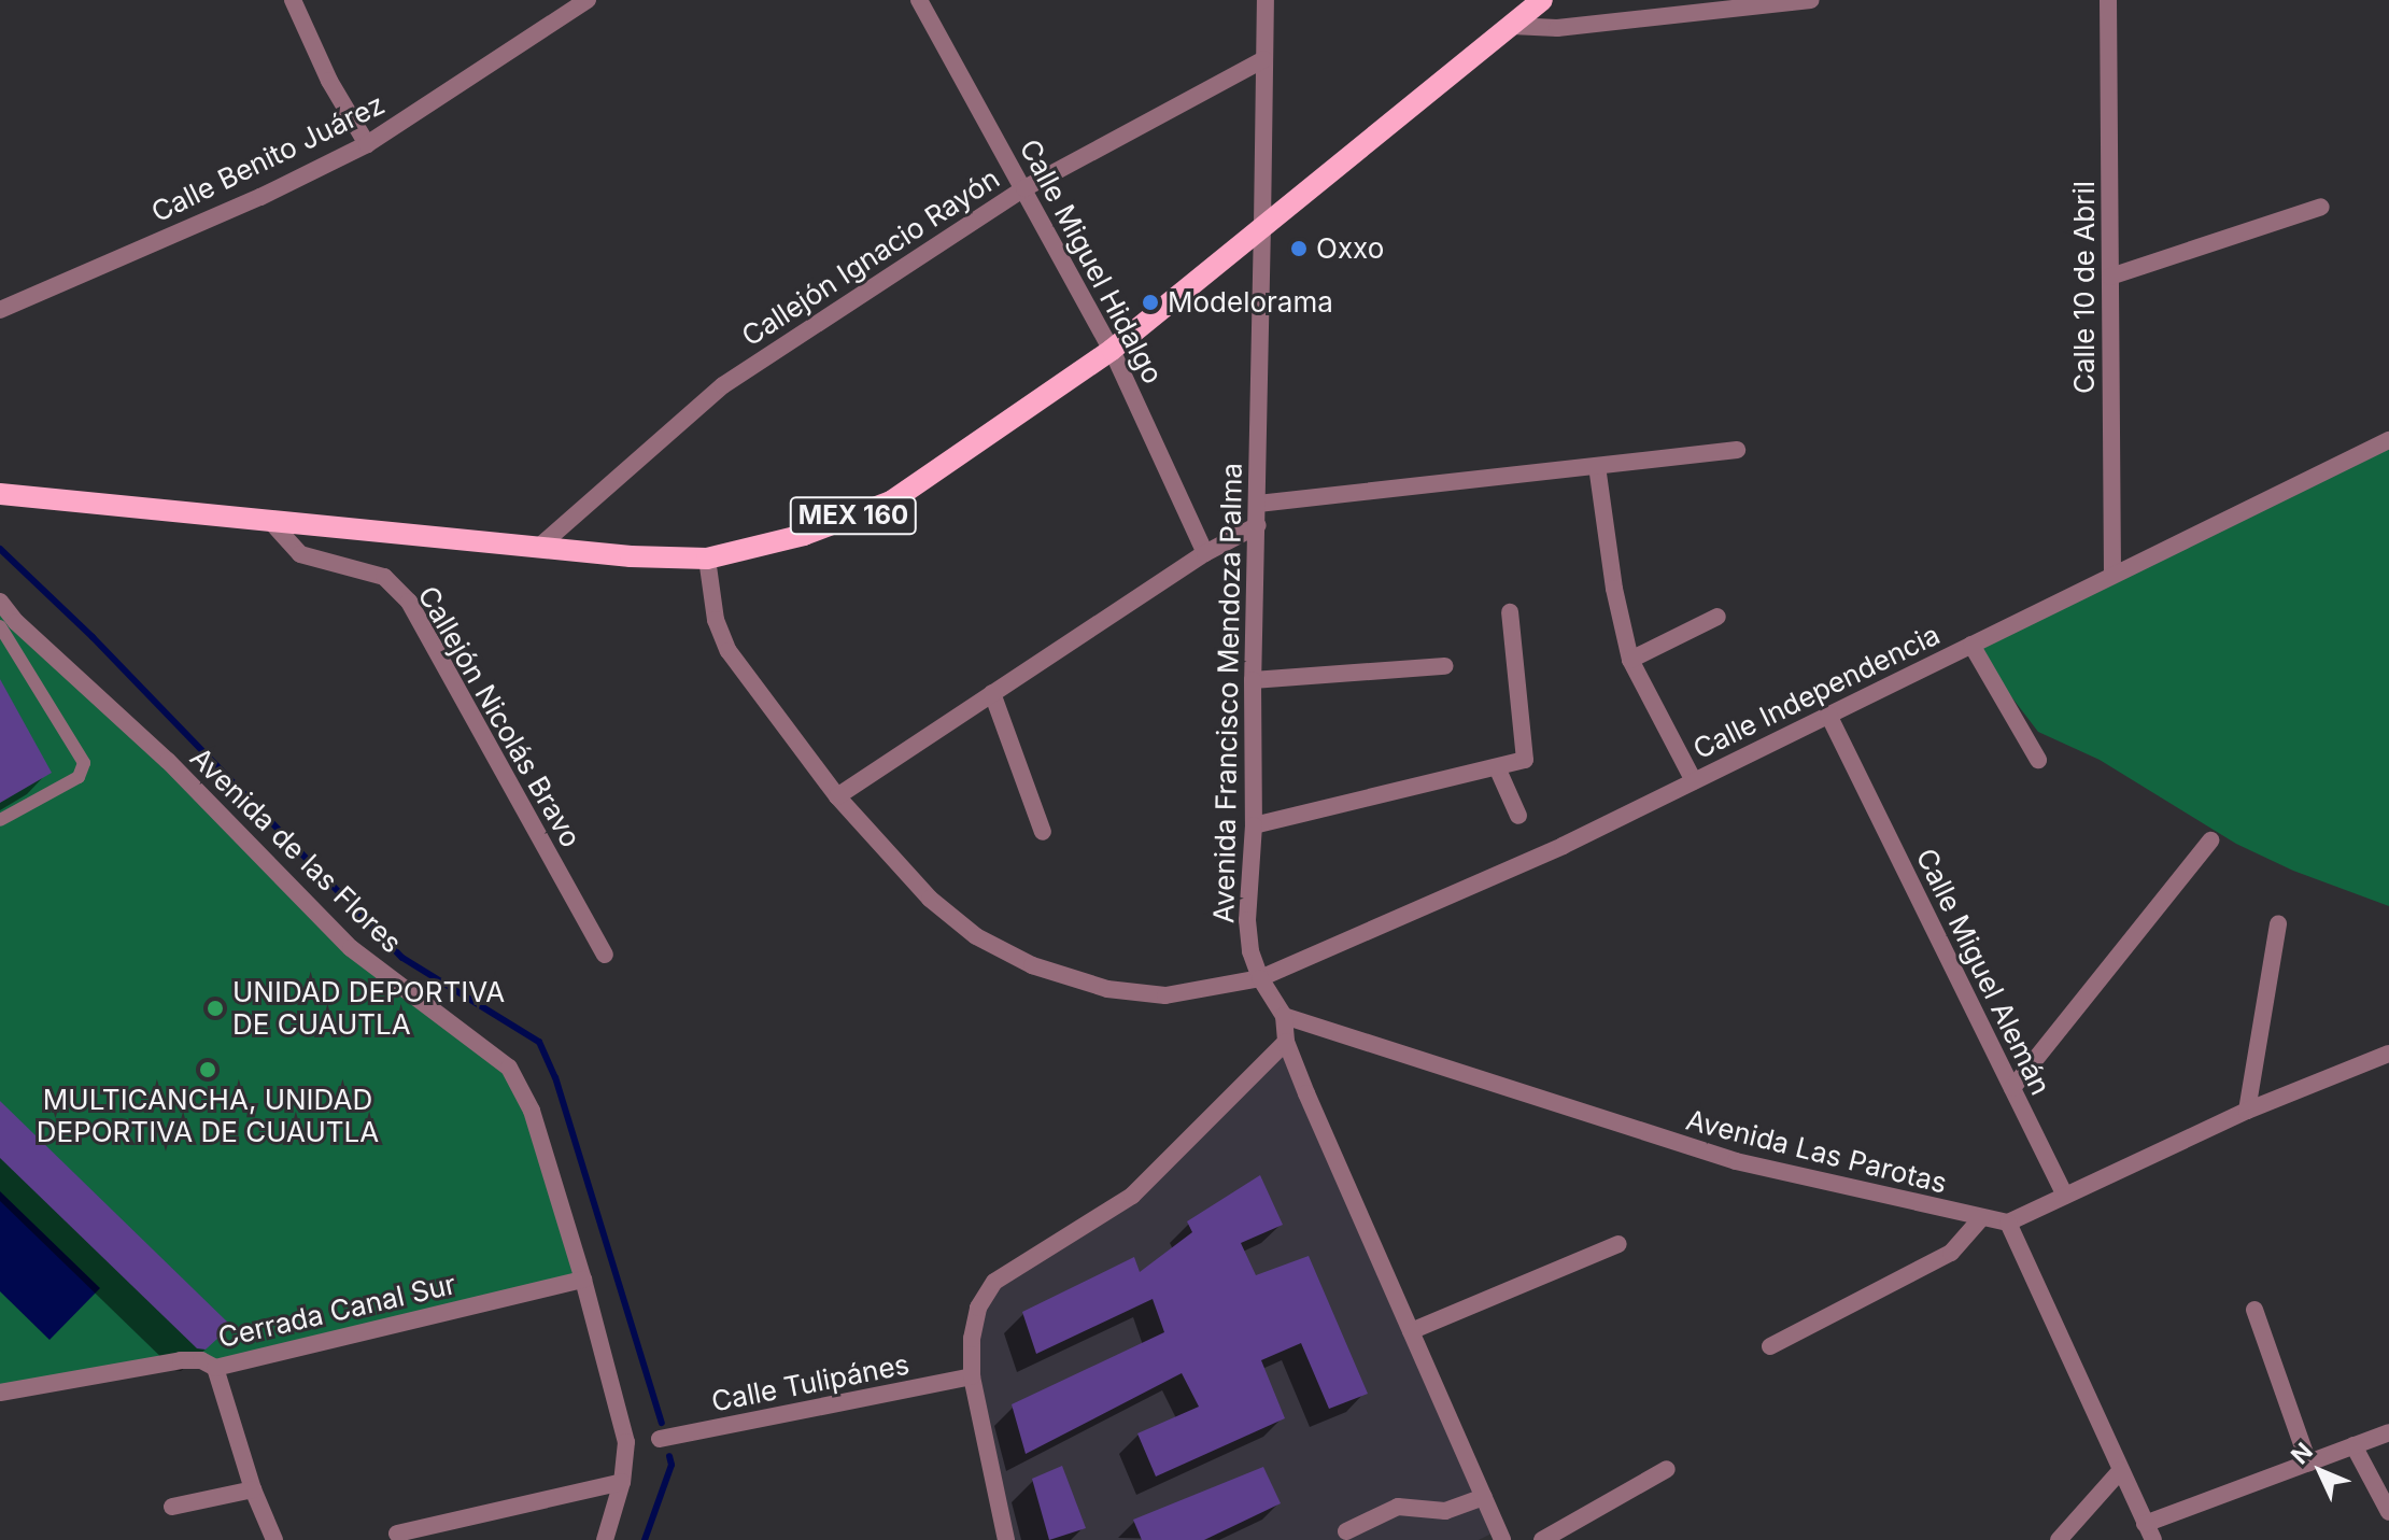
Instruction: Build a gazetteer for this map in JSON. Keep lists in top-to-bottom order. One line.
{"streets":{"main road":["MEX 160"],"street":["Calle Benito Juárez","Callejón Ignacio Rayón","Calle Miguel Hidalgo","Calle 10 de Abril","Calle Independencia","Avenida Francisco Mendoza Palma","Callejón Nicolás Bravo","Avenida de las Flores","Calle Miguel Alemán","Avenida Las Parotas","Cerrada Canal Sur","Calle Tulipánes"]},"crossings":[["Callejón Ignacio Rayón","Calle Miguel Hidalgo"],["Callejón Ignacio Rayón","MEX 160"],["Callejón Ignacio Rayón","Avenida Francisco Mendoza Palma"],["Calle Miguel Hidalgo","MEX 160"],["Calle 10 de Abril","Calle Independencia"],["MEX 160","Calle Independencia"],["MEX 160","Avenida Francisco Mendoza Palma"],["MEX 160","Callejón Nicolás Bravo"],["Calle Independencia","Avenida Francisco Mendoza Palma"],["Calle Independencia","Calle Miguel Alemán"],["Avenida Francisco Mendoza Palma","Avenida Las Parotas"],["Avenida de las Flores","Cerrada Canal Sur"]],"places":["Oxxo","Modelorama","UNIDAD DEPORTIVA DE CUAUTLA","MULTICANCHA, UNIDAD DEPORTIVA DE CUAUTLA"],"north":"top left"}
